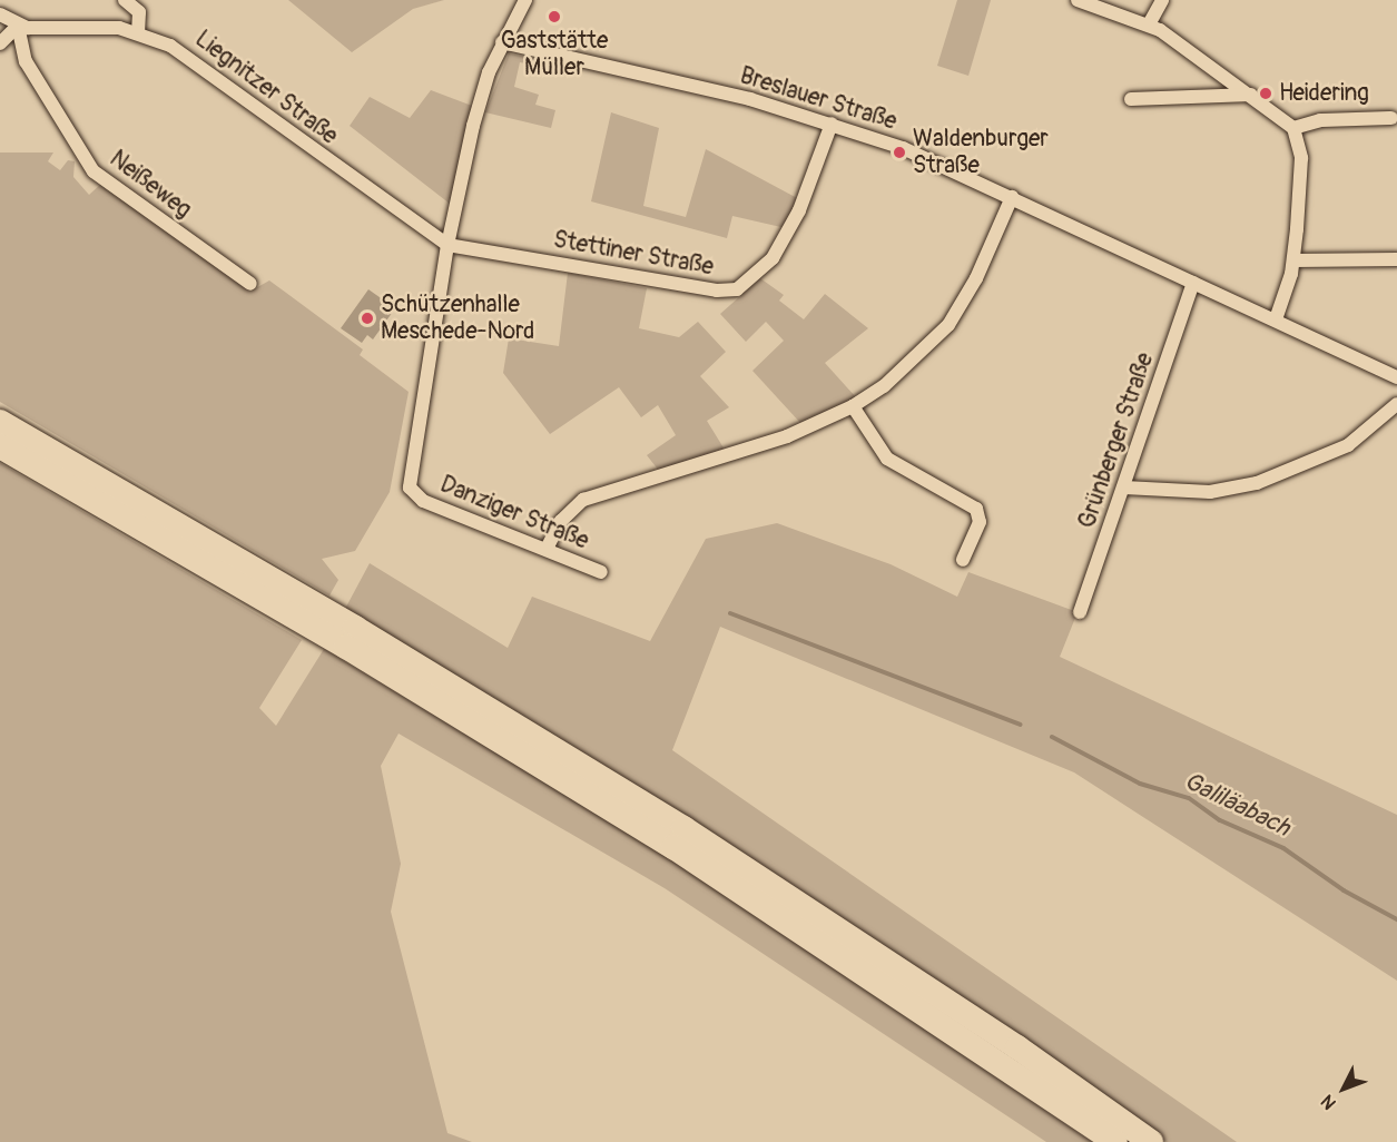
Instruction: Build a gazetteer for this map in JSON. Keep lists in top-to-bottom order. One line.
{"streets":{"street":["Liegnitzer Straße","Breslauer Straße","Neißeweg","Stettiner Straße","Grünberger Straße","Danziger Straße"]},"crossings":[["Liegnitzer Straße","Neißeweg"],["Liegnitzer Straße","Stettiner Straße"],["Liegnitzer Straße","Danziger Straße"],["Breslauer Straße","Stettiner Straße"],["Breslauer Straße","Grünberger Straße"],["Stettiner Straße","Danziger Straße"]],"water":["Galiläabach"],"places":["Gaststätte Müller","Heidering","Waldenburger Straße","Schützenhalle Meschede-Nord"],"north":"bottom left"}
